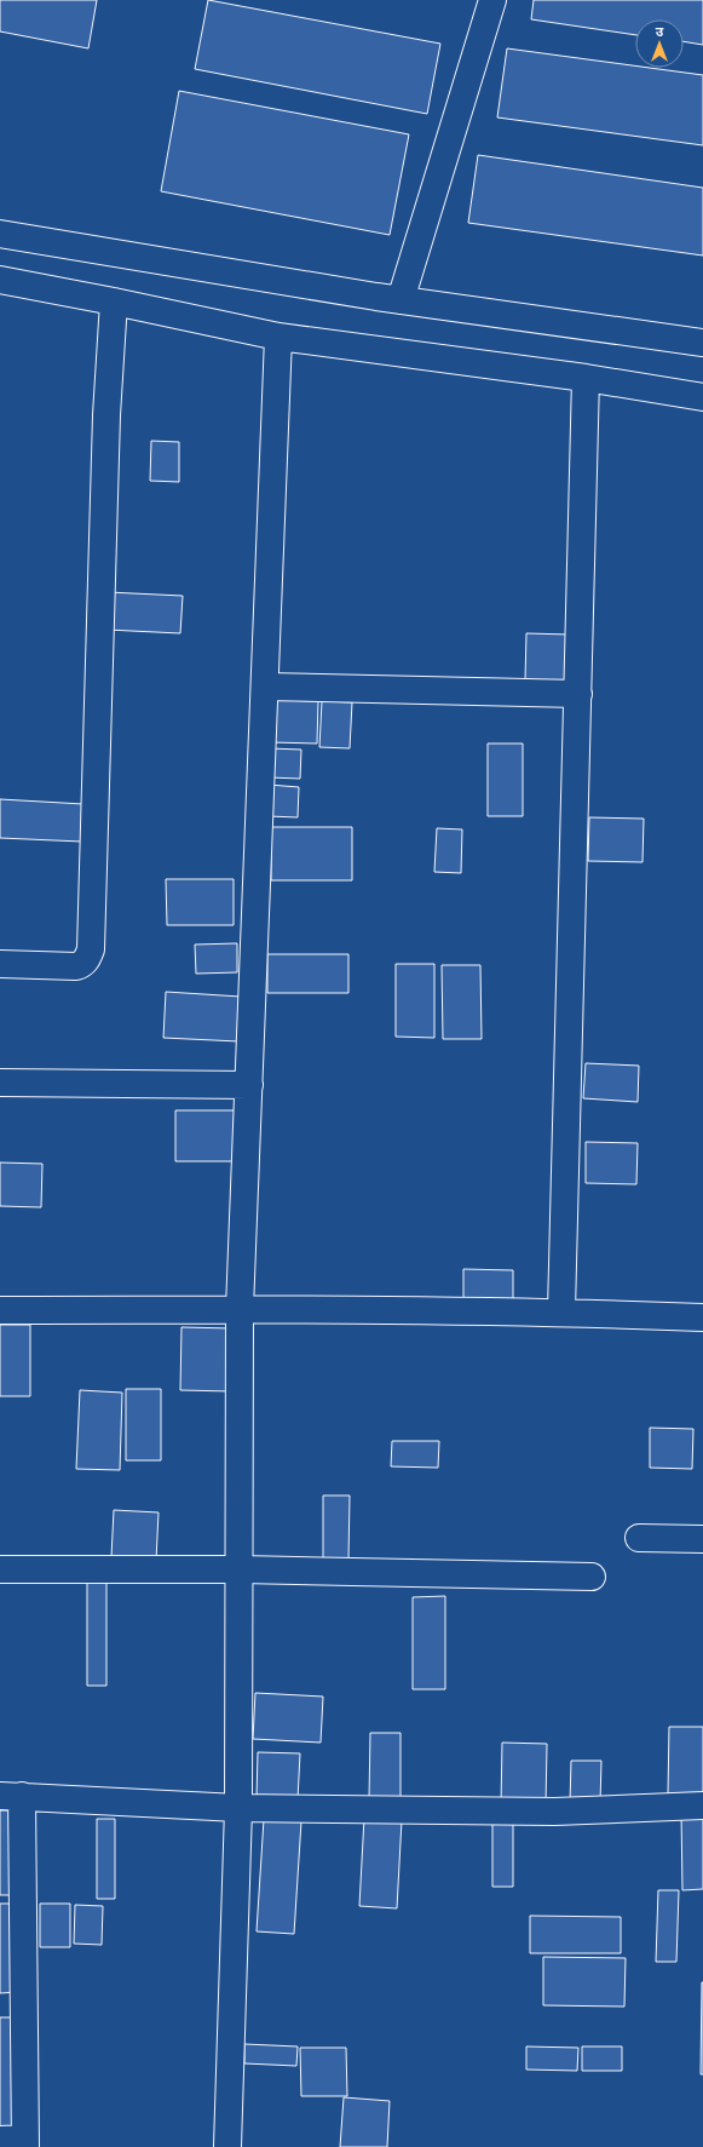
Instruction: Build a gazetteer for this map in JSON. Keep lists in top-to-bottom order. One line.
{"north":"top"}
